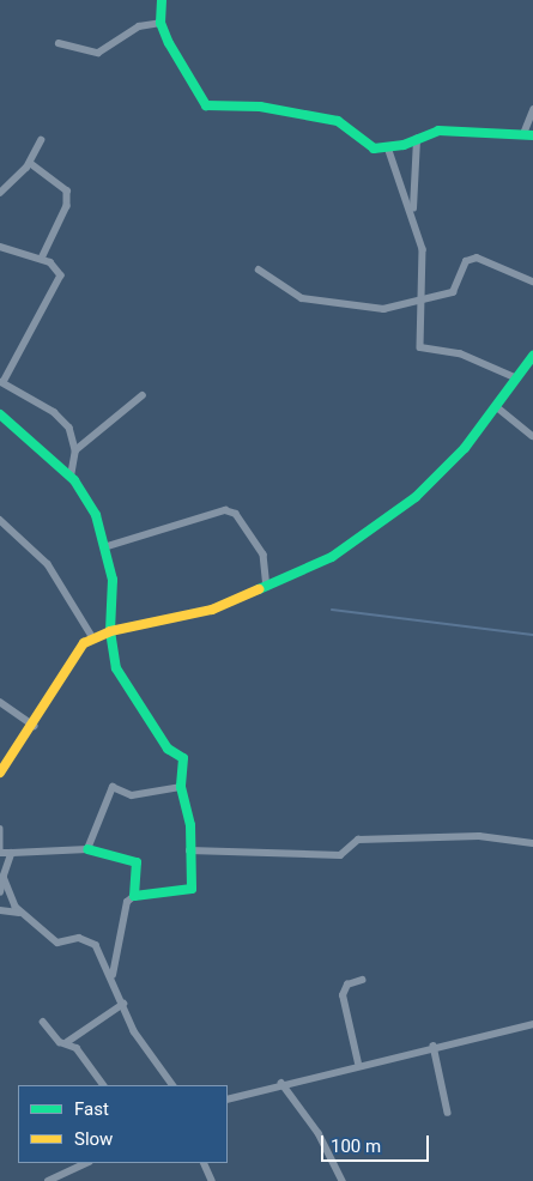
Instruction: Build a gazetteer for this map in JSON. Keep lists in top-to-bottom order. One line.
{"legend":["Fast","Slow"],"scale_bar":"100 m"}
